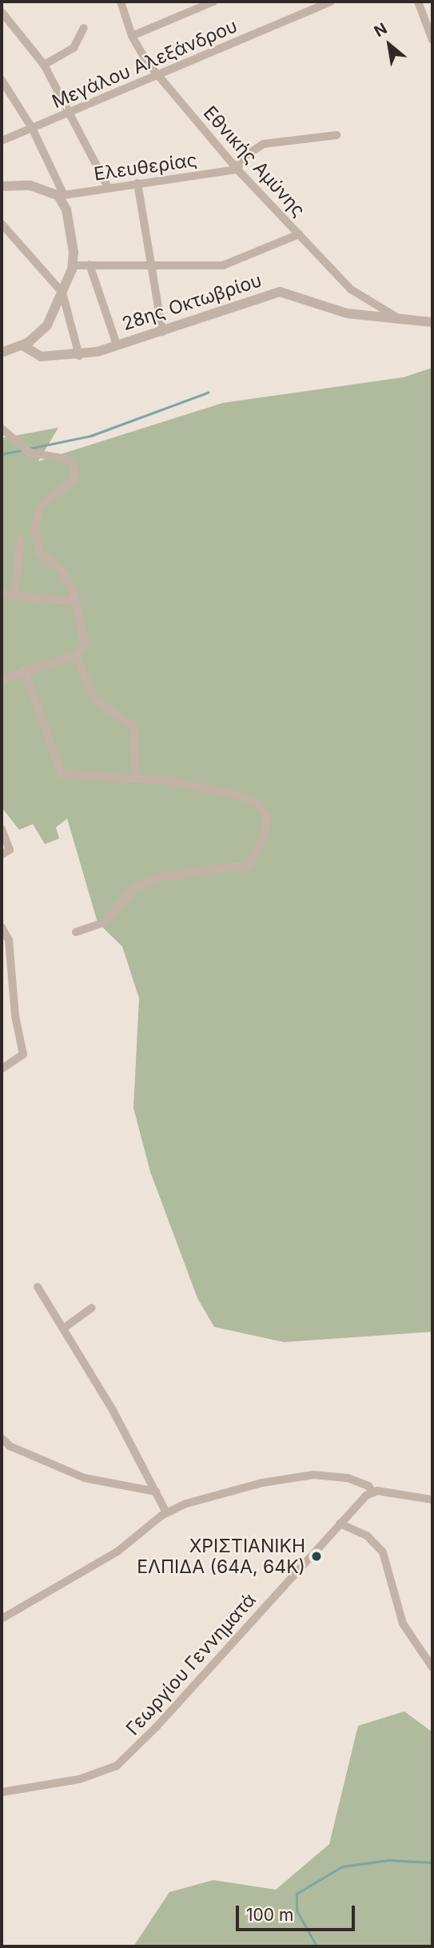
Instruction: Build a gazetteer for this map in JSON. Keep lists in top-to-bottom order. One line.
{"streets":{"street":["Μεγάλου Αλεξάνδρου","Εθνικής Αμύνης","Ελευθερίας","28ης Οκτωβρίου","Γεωργίου Γεννηματά"]},"crossings":[["Μεγάλου Αλεξάνδρου","Εθνικής Αμύνης"],["Εθνικής Αμύνης","Ελευθερίας"],["Εθνικής Αμύνης","28ης Οκτωβρίου"]],"places":["ΧΡΙΣΤΙΑΝΙΚΗ ΕΛΠΙΔΑ (64Α, 64Κ)"],"scale_bar":"100 m","north":"top left"}
